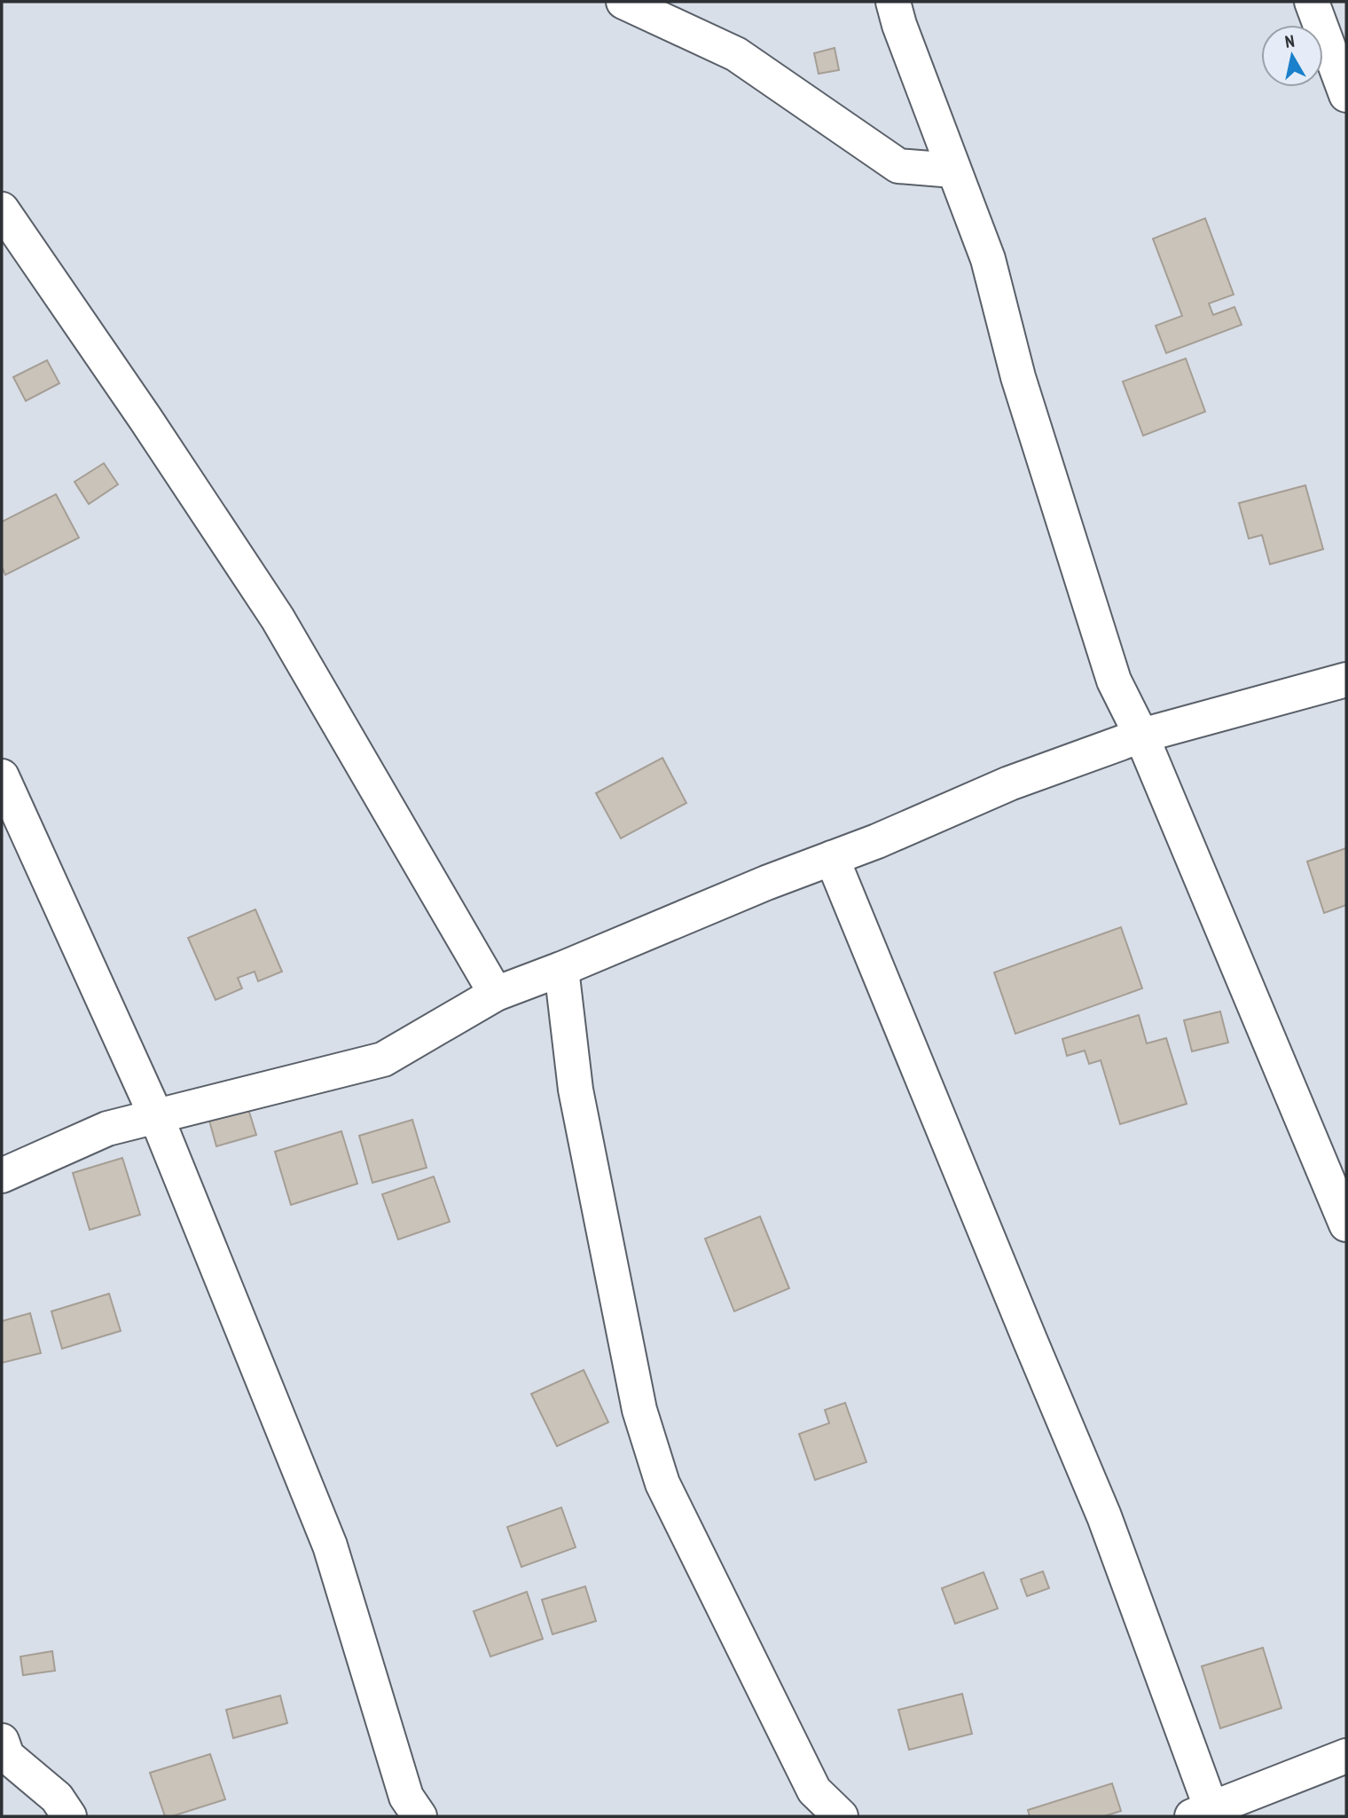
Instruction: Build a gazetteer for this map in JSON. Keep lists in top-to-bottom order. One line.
{"north":"top"}
